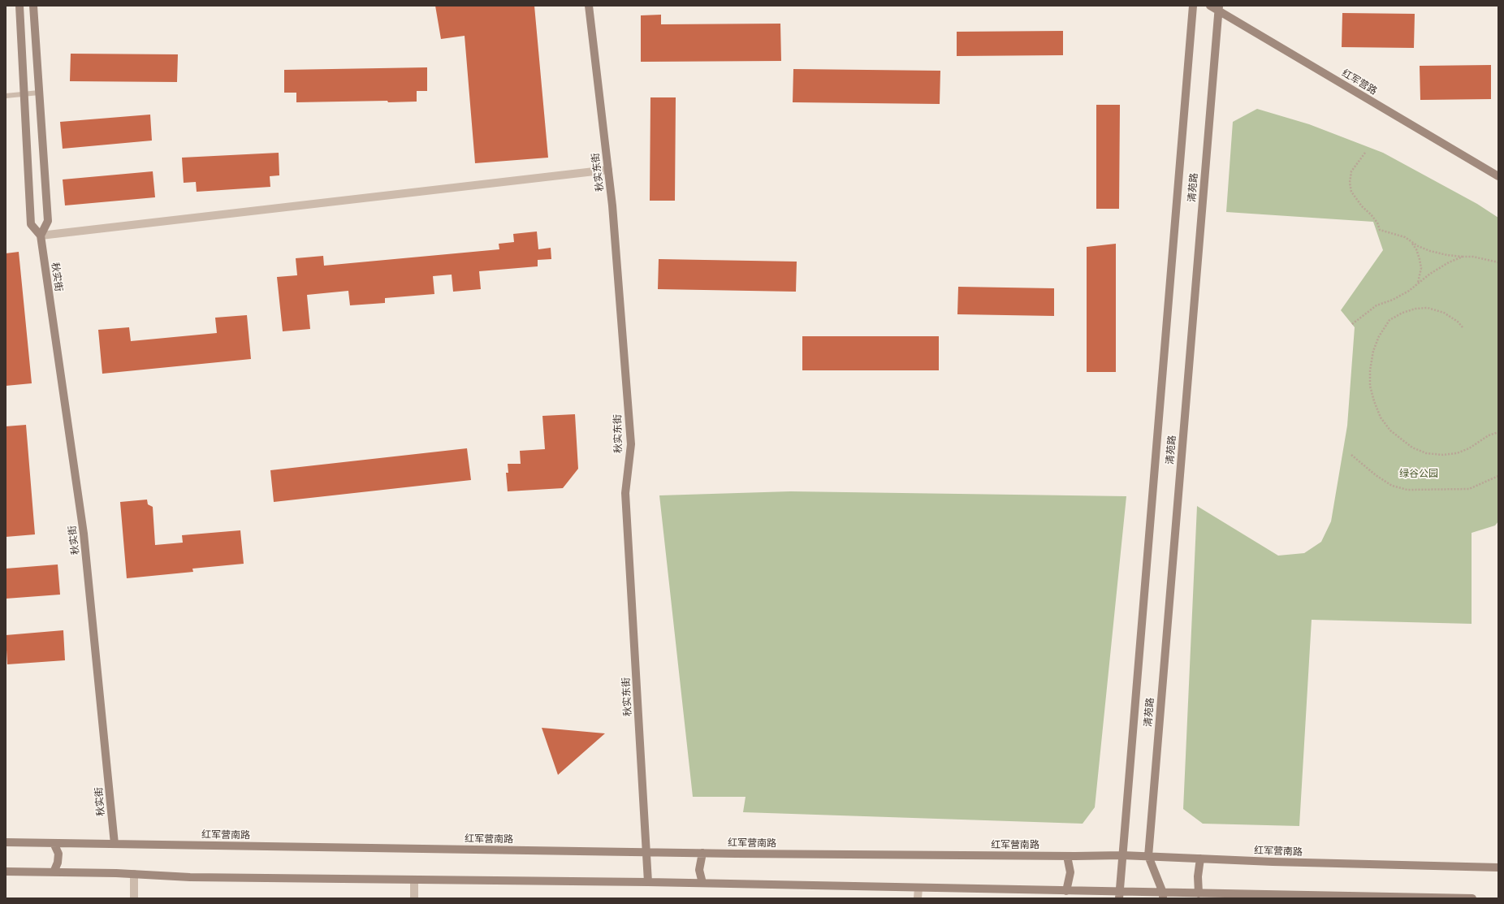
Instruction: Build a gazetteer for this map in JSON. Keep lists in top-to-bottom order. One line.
{"streets":{"main road":["红军营路","秋实东街","清苑路","秋实街","红军营南路"]},"crossings":[["红军营路","清苑路"],["秋实东街","红军营南路"],["清苑路","红军营南路"],["秋实街","红军营南路"]],"parks":["绿谷公园"]}
